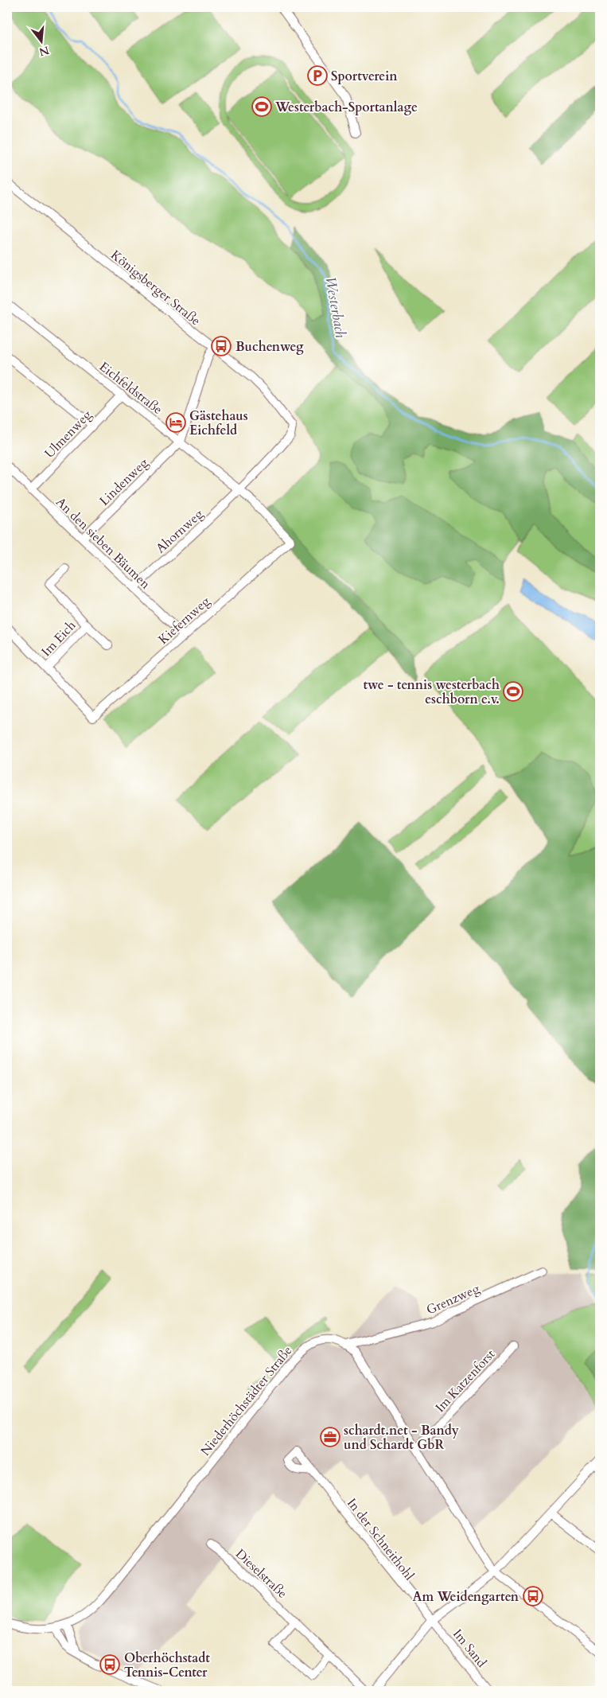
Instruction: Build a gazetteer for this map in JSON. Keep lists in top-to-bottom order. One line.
{"streets":{"street":["Königsberger Straße","Eichfeldstraße","Ulmenweg","Lindenweg","Ahornweg","An den sieben Bäumen","Kiefernweg","Im Eich","Grenzweg","Im Katzenforst","Niederhöchstädter Straße","In der Schneithohl","Dieselstraße","Im Sand"]},"crossings":[["Königsberger Straße","Ahornweg"],["Eichfeldstraße","Ulmenweg"],["Eichfeldstraße","Lindenweg"],["Eichfeldstraße","Ahornweg"],["Eichfeldstraße","Kiefernweg"],["Ulmenweg","An den sieben Bäumen"],["Lindenweg","An den sieben Bäumen"],["Ahornweg","An den sieben Bäumen"],["An den sieben Bäumen","Kiefernweg"],["Kiefernweg","Im Eich"],["Grenzweg","Niederhöchstädter Straße"],["In der Schneithohl","Im Sand"]],"water":["Westerbach"],"places":{"parking":["Sportverein"],"sports":["Westerbach-Sportanlage","twe - tennis westerbach eschborn e.v."],"bus stop":["Buchenweg","Am Weidengarten","Oberhöchstadt Tennis-Center"],"hotel":["Gästehaus Eichfeld"],"office":["schardt.net - Bandy und Schardt GbR"]},"north":"bottom"}
